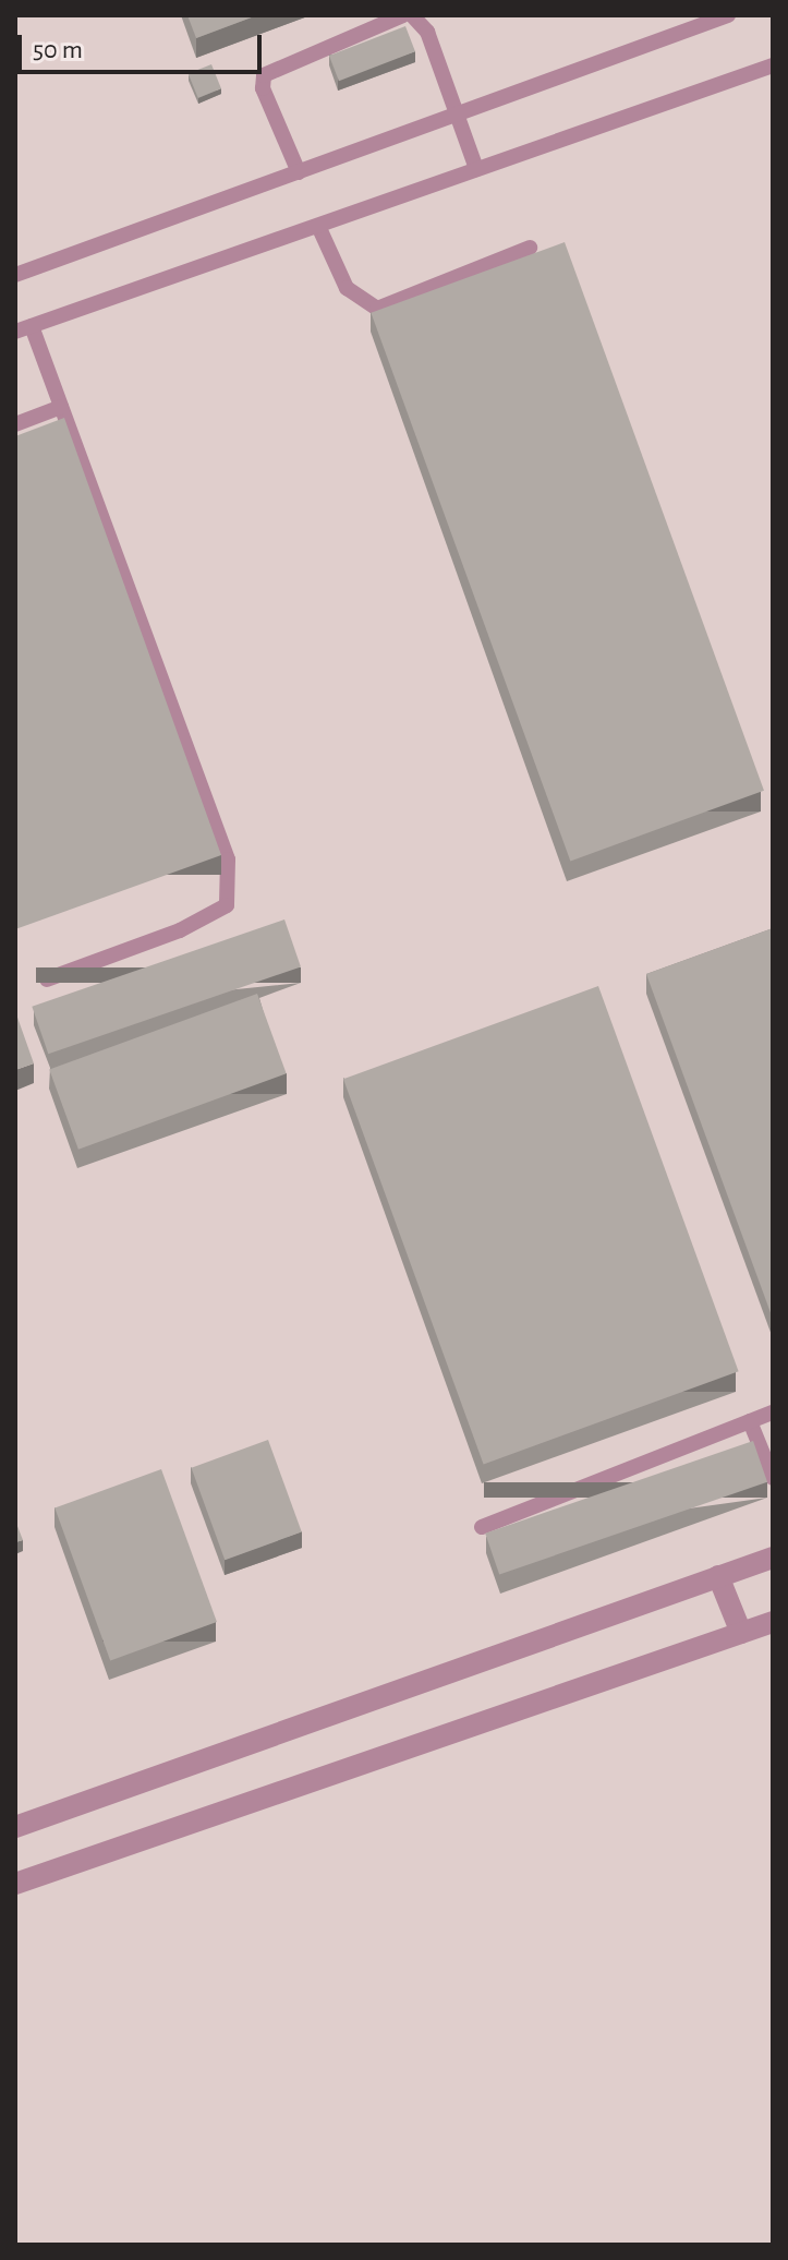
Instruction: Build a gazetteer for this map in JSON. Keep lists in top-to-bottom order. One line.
{"scale_bar":"50 m"}
